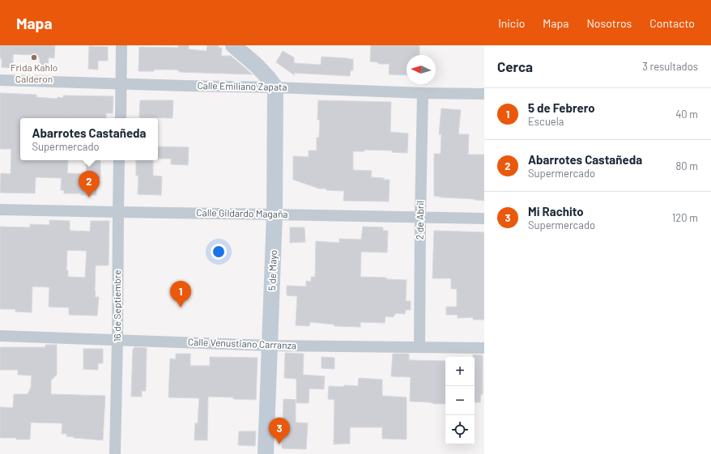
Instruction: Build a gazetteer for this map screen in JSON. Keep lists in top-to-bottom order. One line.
{"streets":{"street":["Calle Emiliano Zapata","Calle Gildardo Magaña","2 de Abril","5 de Mayo","16 de Septiembre","Calle Venustiano Carranza"]},"crossings":[["Calle Emiliano Zapata","2 de Abril"],["Calle Emiliano Zapata","5 de Mayo"],["Calle Gildardo Magaña","2 de Abril"],["Calle Gildardo Magaña","5 de Mayo"],["Calle Gildardo Magaña","16 de Septiembre"],["2 de Abril","Calle Venustiano Carranza"],["5 de Mayo","Calle Venustiano Carranza"],["16 de Septiembre","Calle Venustiano Carranza"]],"places":["Frida Kahlo Calderon"],"north":"left","page":{"header":"Mapa","nav":["Inicio","Mapa","Nosotros","Contacto"],"heading":["Cerca","3 resultados"],"list":[{"mark":"1","name":"5 de Febrero","note":"Escuela","value":"40 m"},{"mark":"2","name":"Abarrotes Castañeda","note":"Supermercado","value":"80 m"},{"mark":"3","name":"Mi Rachito","note":"Supermercado","value":"120 m"}],"popup":["Abarrotes Castañeda","Supermercado"],"pins":["2","1","3"],"map_buttons":["+","−"]}}
